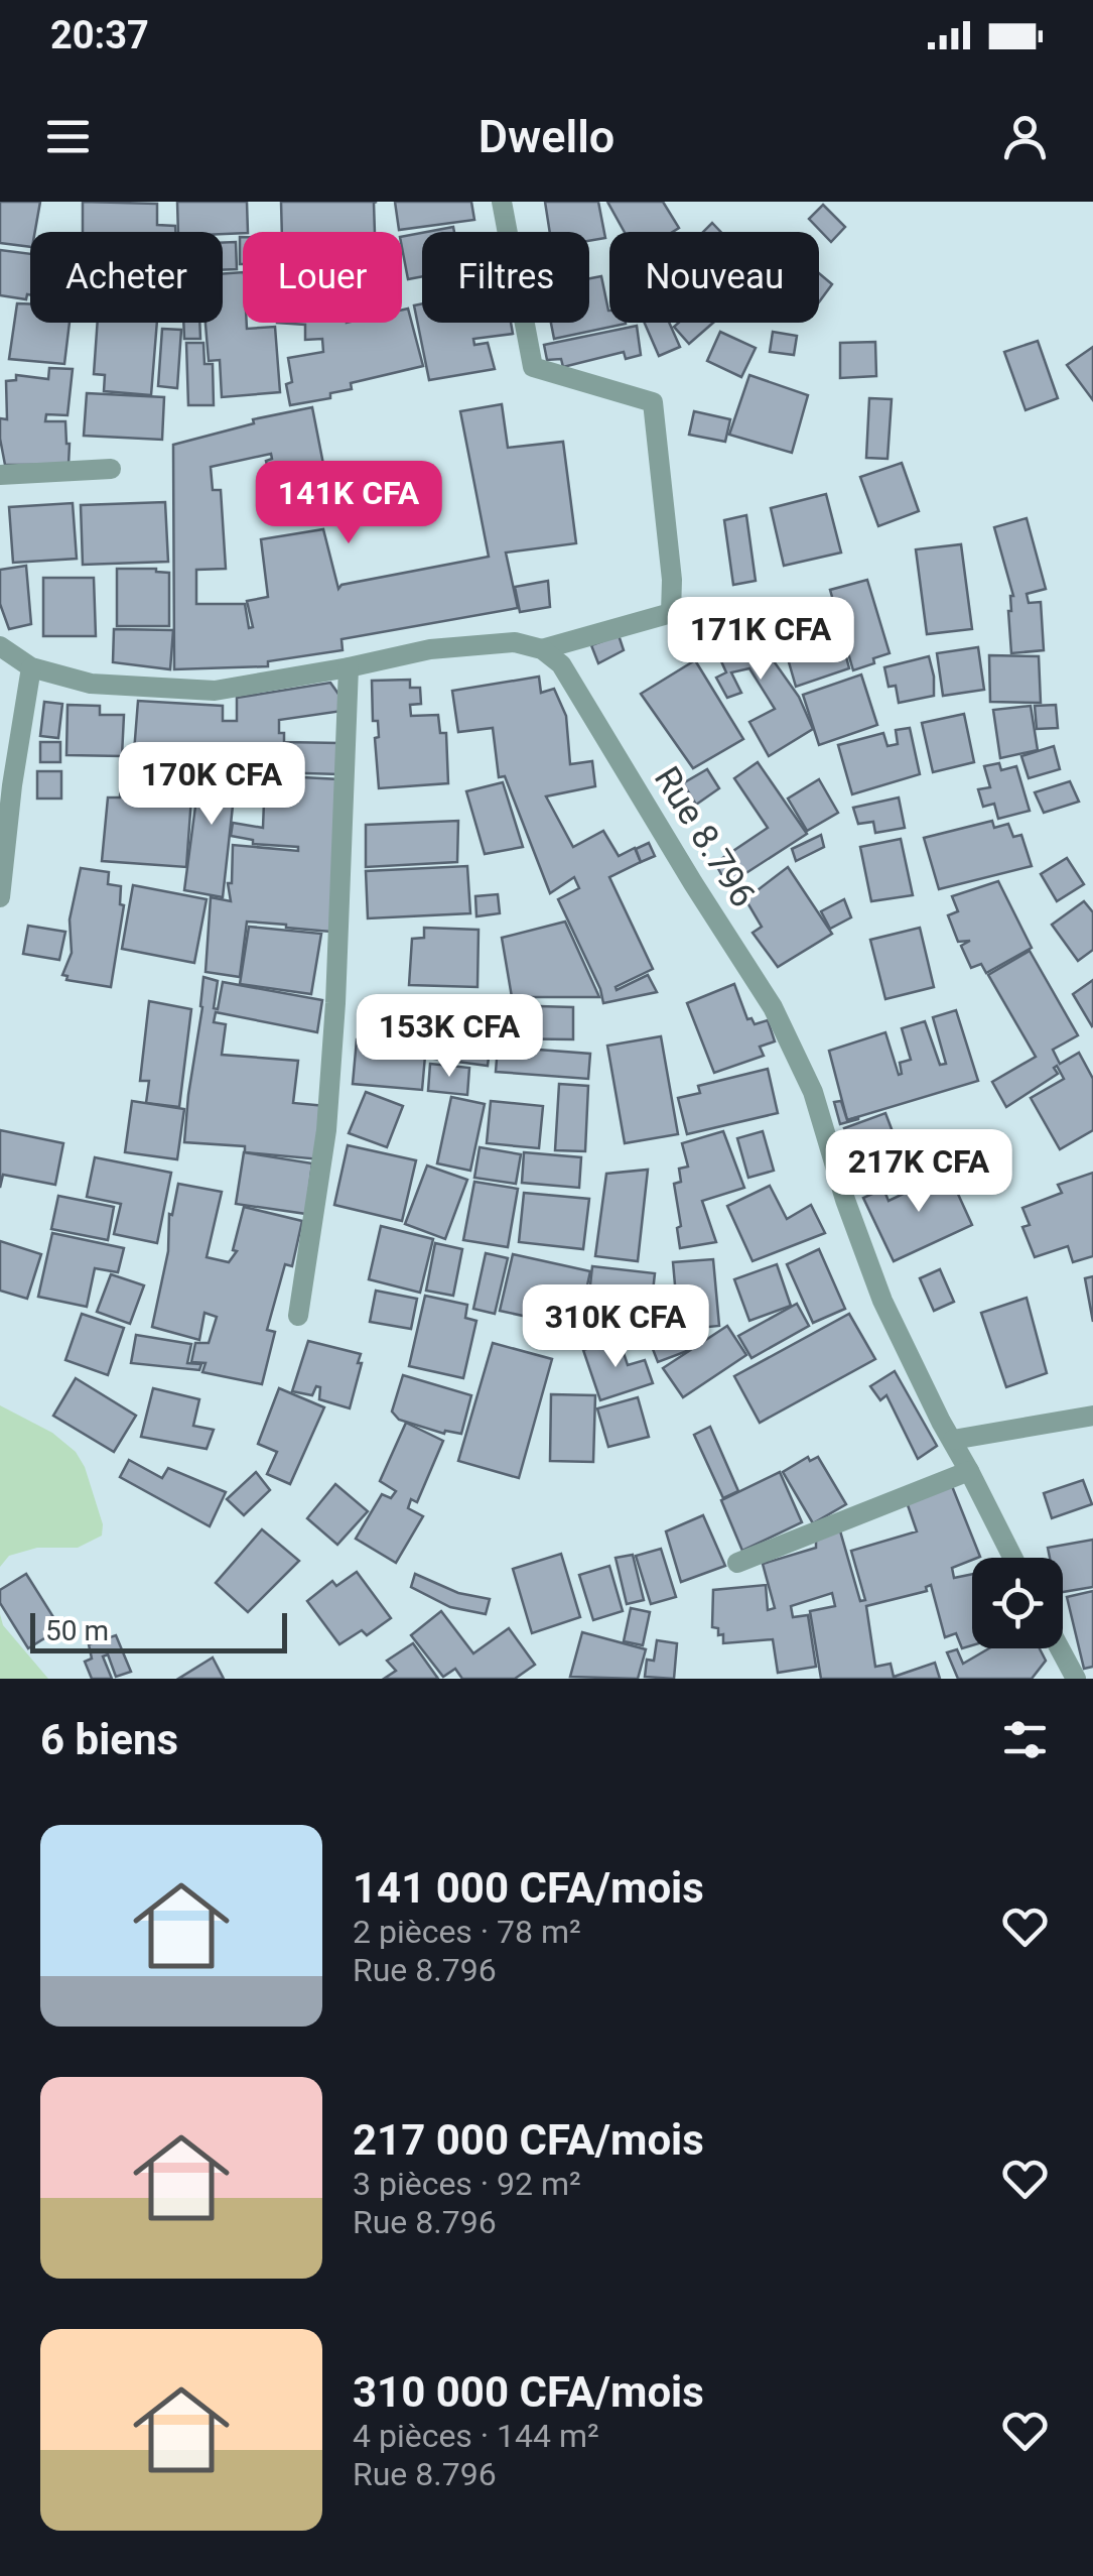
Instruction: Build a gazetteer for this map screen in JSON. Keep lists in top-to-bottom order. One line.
{"streets":{"street":["Rue 8.796"]},"scale_bar":"50 m","page":{"status":"20:37","header":"Dwello","chip":["Acheter","Louer","Filtres","Nouveau"],"price":["141K CFA","171K CFA","170K CFA","153K CFA","217K CFA","310K CFA"],"scale":"50 m","heading":"6 biens","list":[{"name":"141 000 CFA/mois","note":"2 pièces · 78 m² · Rue 8.796"},{"name":"217 000 CFA/mois","note":"3 pièces · 92 m² · Rue 8.796"},{"name":"310 000 CFA/mois","note":"4 pièces · 144 m² · Rue 8.796"}]}}
